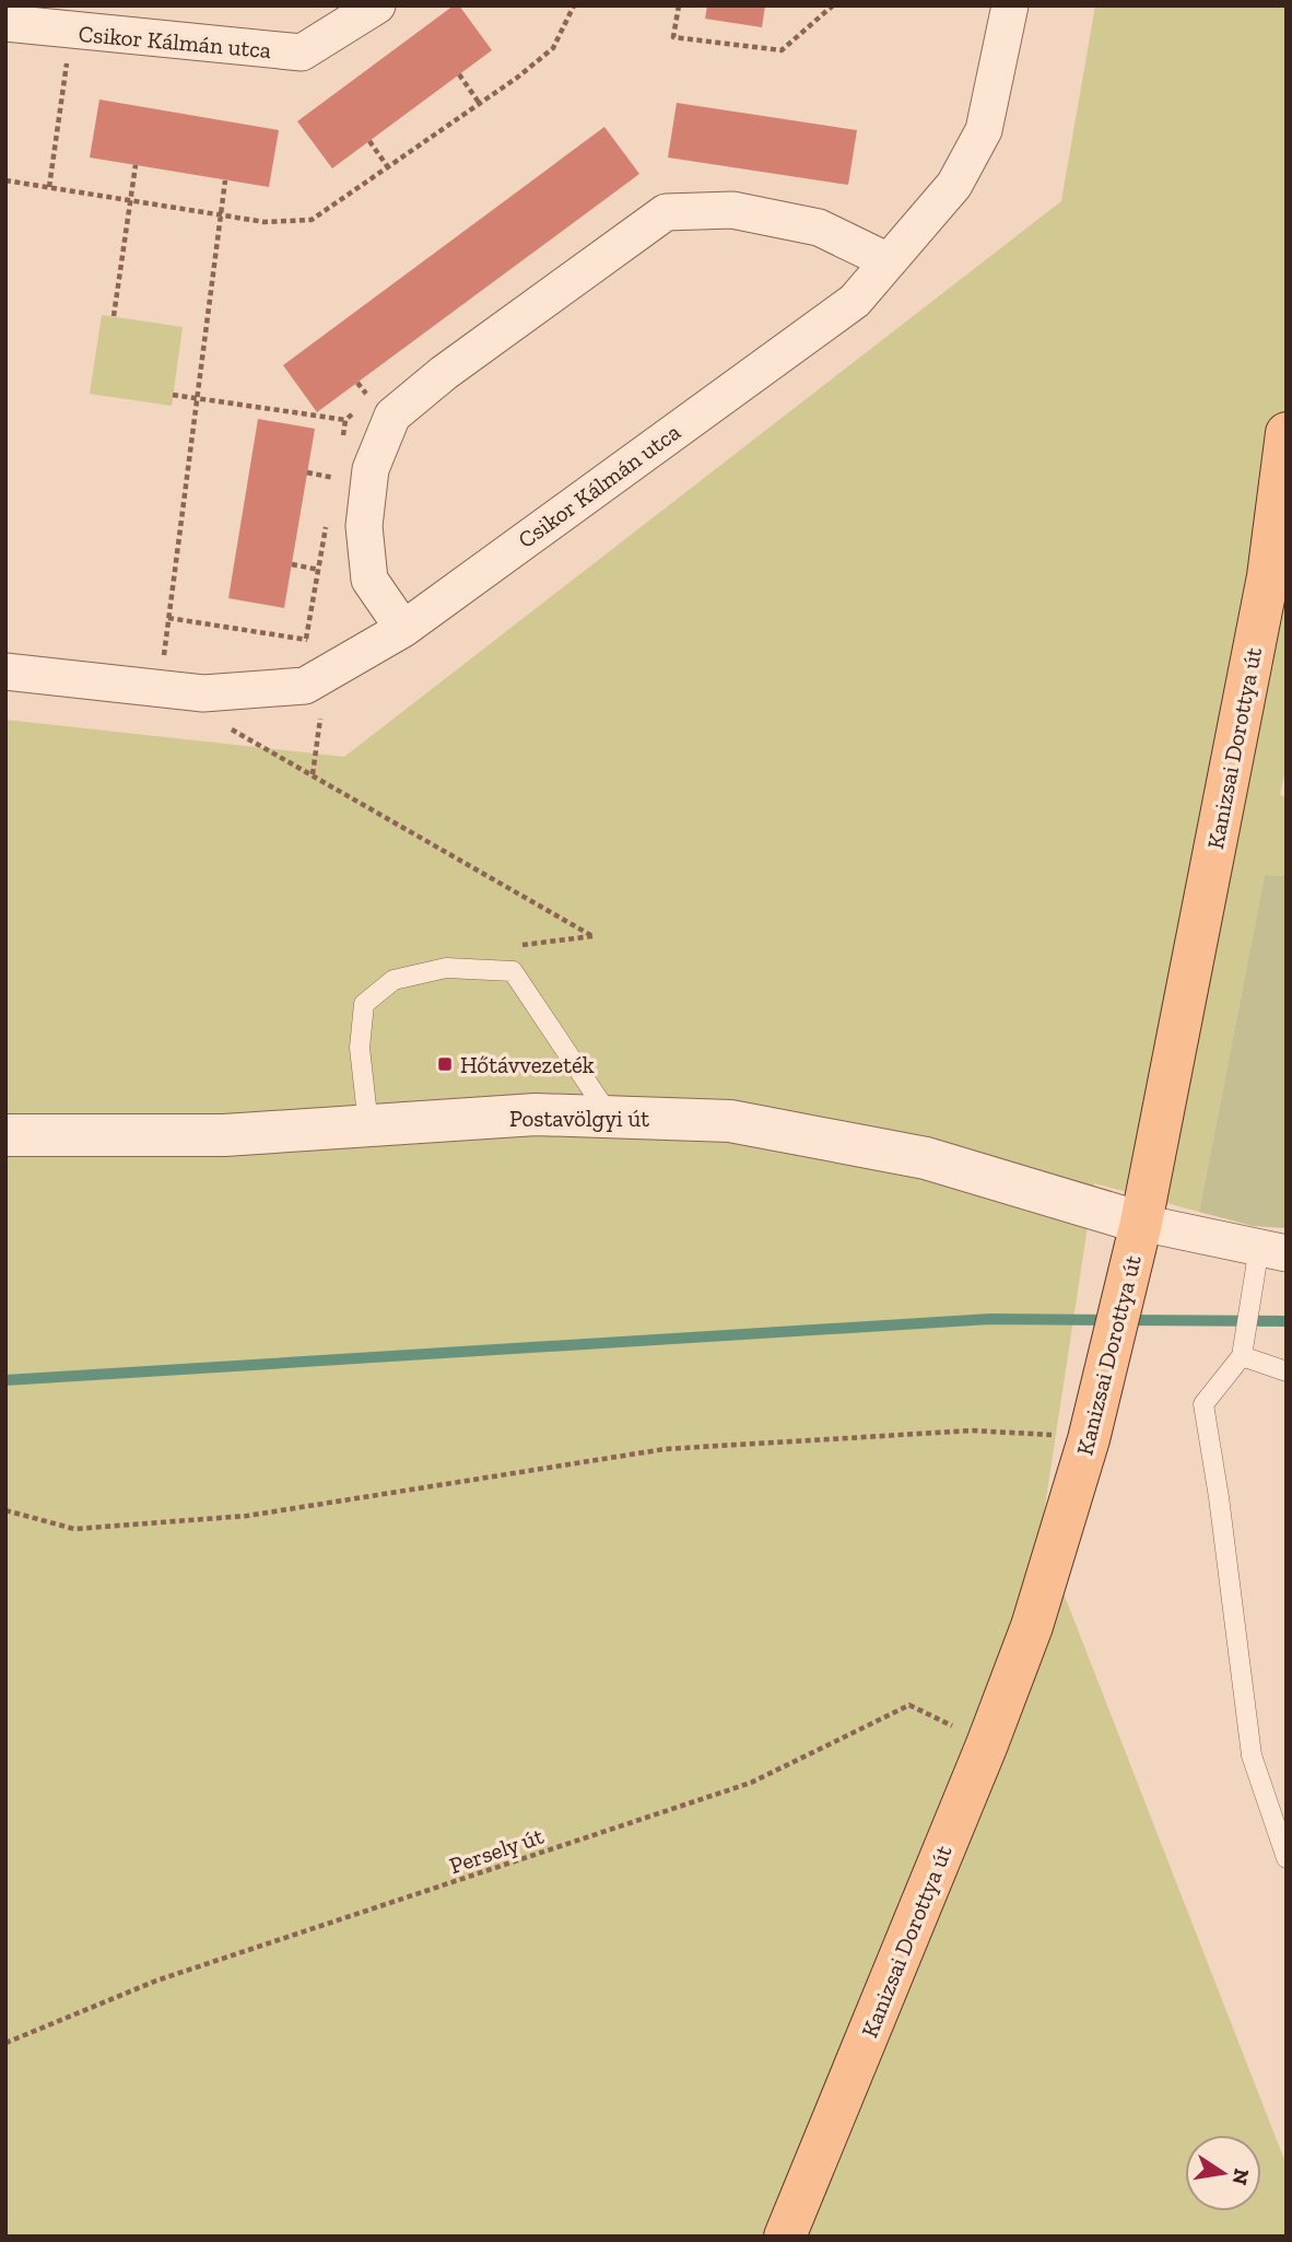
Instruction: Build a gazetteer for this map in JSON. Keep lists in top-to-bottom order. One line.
{"streets":{"main road":["Kanizsai Dorottya út"],"street":["Csikor Kálmán utca","Postavölgyi út"],"path":["Persely út"]},"crossings":[["Kanizsai Dorottya út","Postavölgyi út"],["Kanizsai Dorottya út","Persely út"]],"places":{"transit":["Hőtávvezeték"]},"north":"right"}
